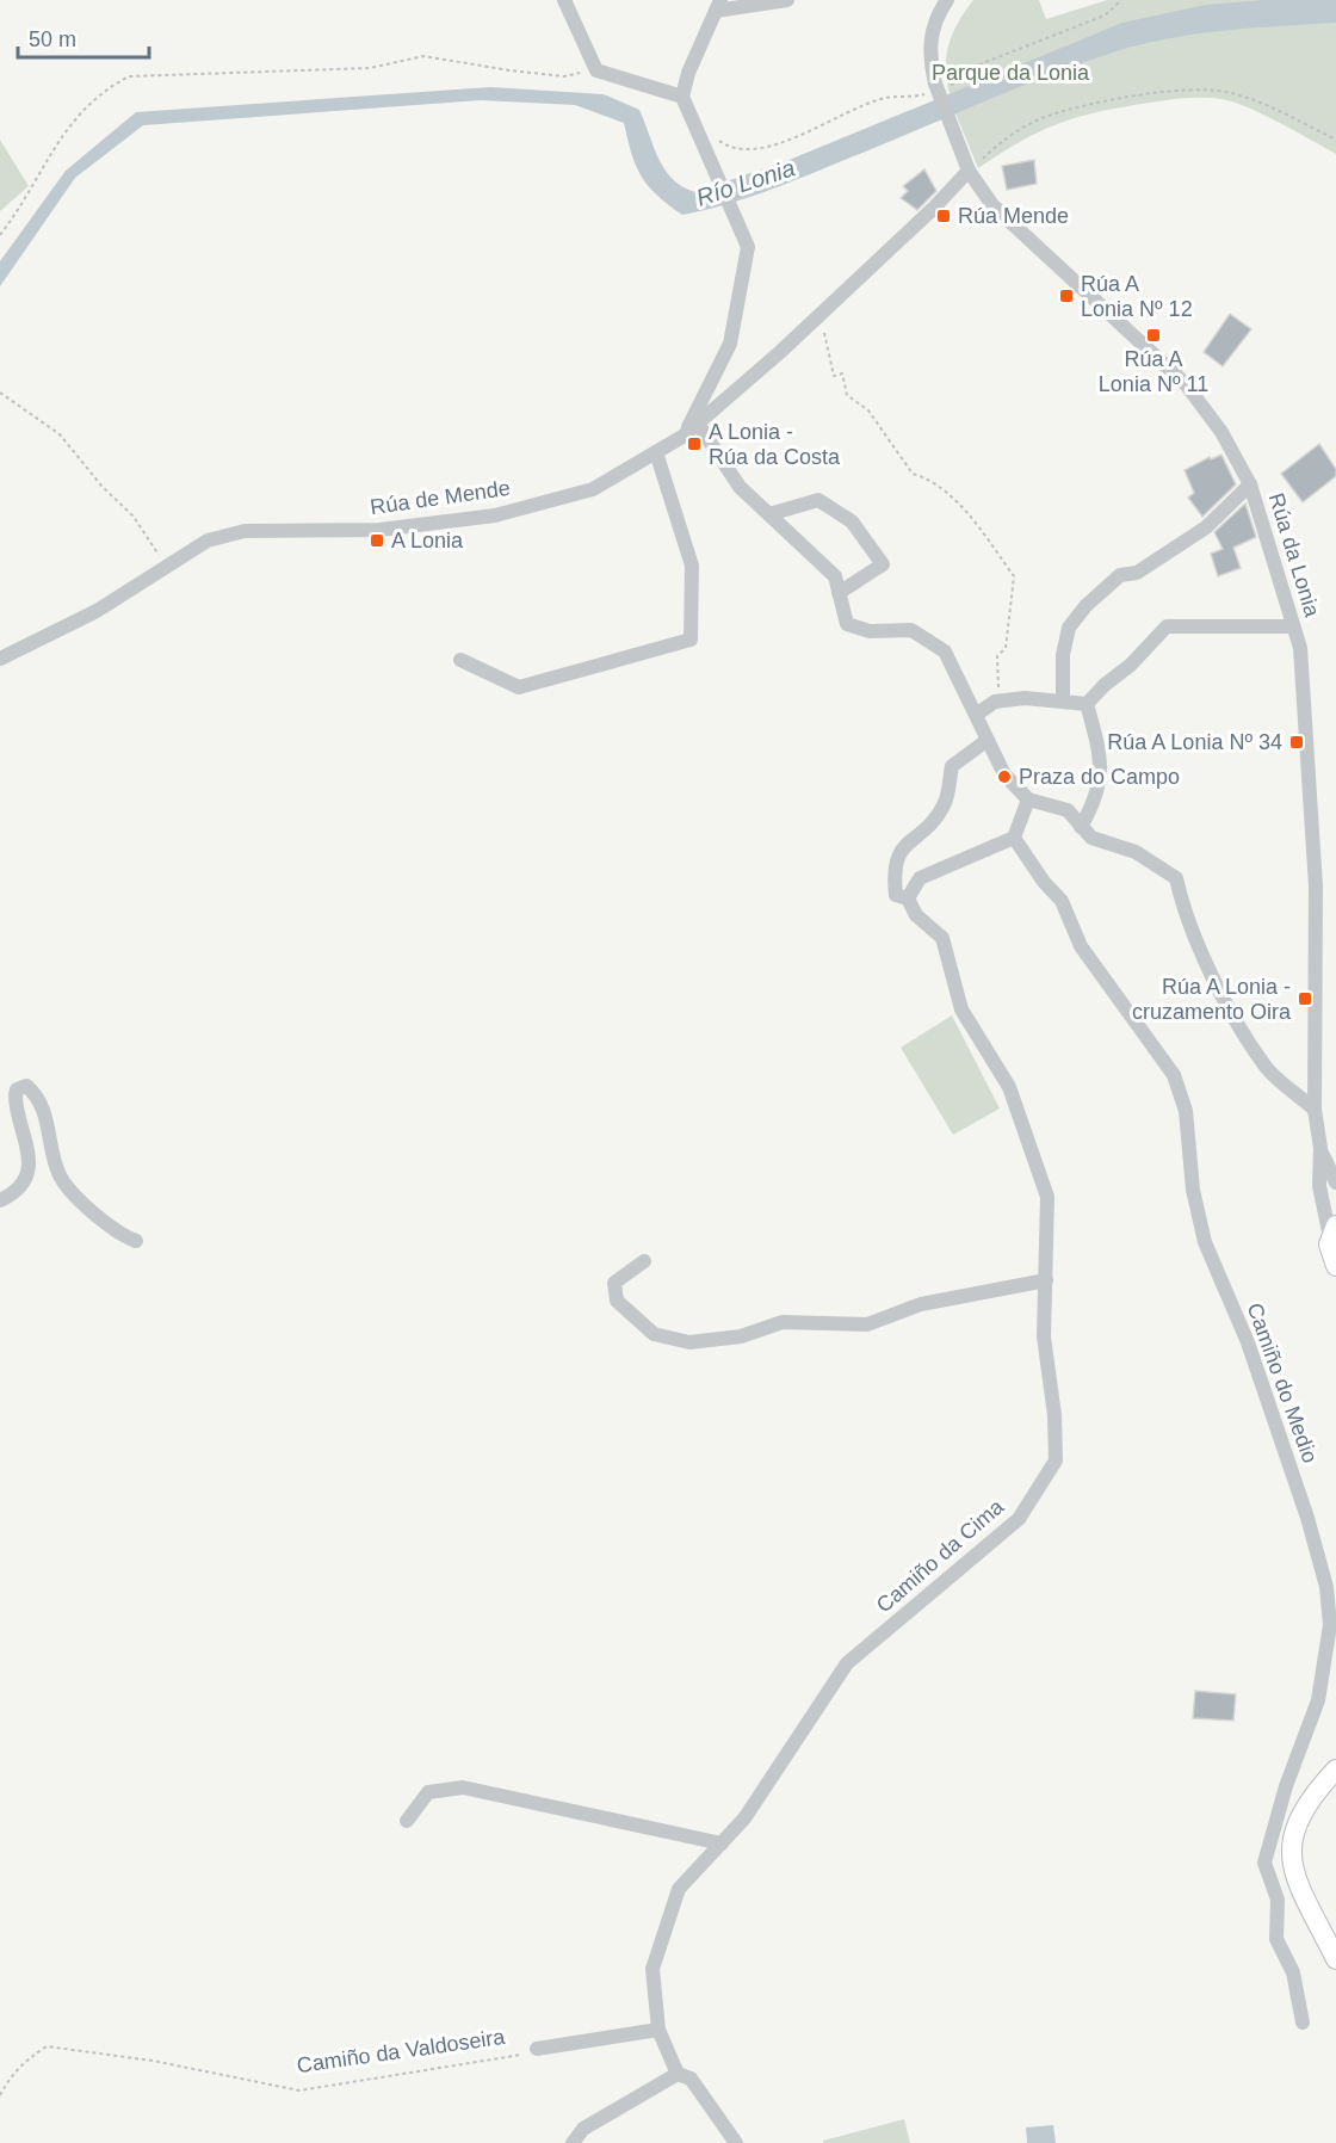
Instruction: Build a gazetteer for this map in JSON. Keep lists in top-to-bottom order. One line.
{"streets":{"street":["Rúa de Mende","Rúa da Lonia","Camiño do Medio","Camiño da Cima","Camiño da Valdoseira"]},"crossings":[["Rúa de Mende","Rúa da Lonia"],["Camiño da Cima","Camiño da Valdoseira"]],"water":["Río Lonia"],"parks":["Parque da Lonia"],"places":{"transit":["Rúa Mende","Rúa A Lonia Nº 12","Rúa A Lonia Nº 11","A Lonia - Rúa da Costa","A Lonia","Rúa A Lonia Nº 34","Rúa A Lonia - cruzamento Oira"],"other":["Praza do Campo"]},"scale_bar":"50 m"}
